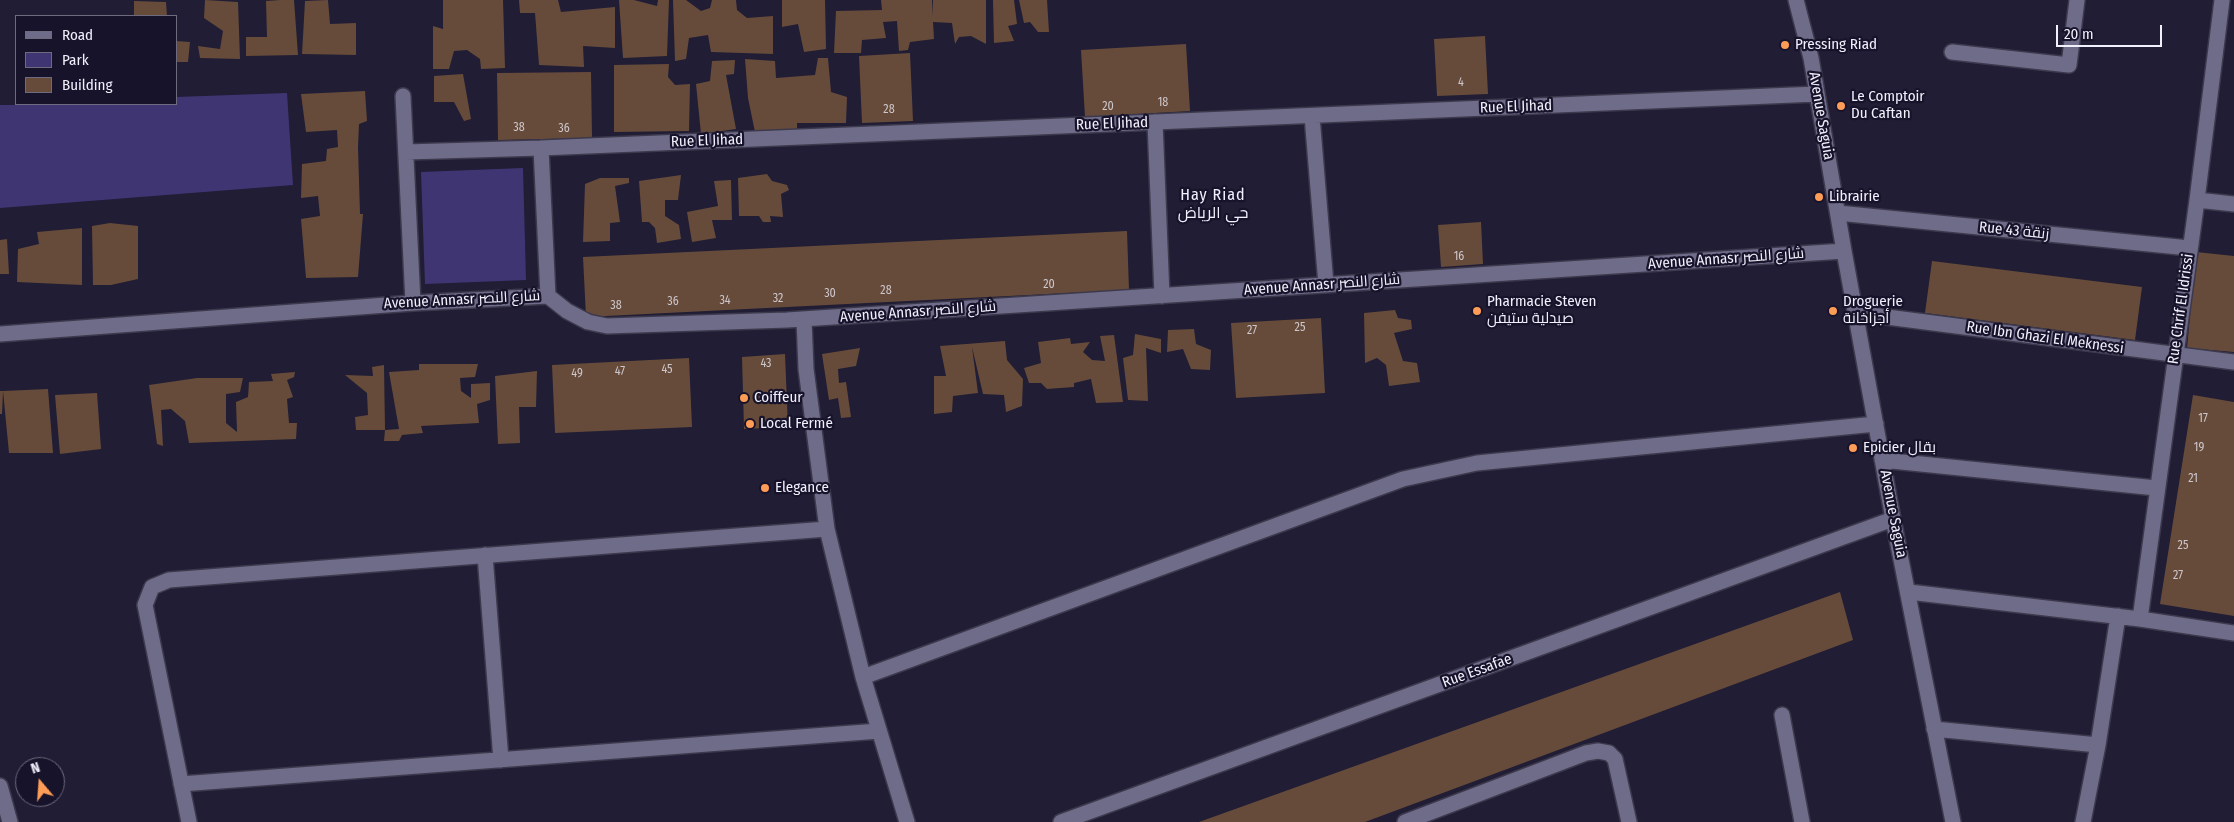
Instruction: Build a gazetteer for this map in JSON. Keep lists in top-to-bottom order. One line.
{"streets":{"street":["Rue El Jihad","Avenue Saguia","Rue زنقة 43","Avenue Annasr شارع النصر","Rue Chrif El Idrissi","Rue Ibn Ghazi El Meknessi","Rue Essafae"]},"crossings":[["Rue El Jihad","Avenue Saguia"],["Avenue Saguia","Rue زنقة 43"],["Avenue Saguia","Avenue Annasr شارع النصر"],["Avenue Saguia","Rue Ibn Ghazi El Meknessi"],["Avenue Saguia","Rue Essafae"],["Rue زنقة 43","Rue Chrif El Idrissi"],["Rue Chrif El Idrissi","Rue Ibn Ghazi El Meknessi"]],"districts":["Hay Riad حي الرياض"],"places":["Pressing Riad","Le Comptoir Du Caftan","Librairie","Pharmacie Steven صيدلية ستيفن","Droguerie أجزاخانة","Coiffeur","Local Fermé","Epicier بقال","Elegance"],"house_numbers":["4","18","20","28","38","36","16","20","28","30","32","34","36","38","25","27","43","45","47","49","17","19","21","25","27"],"legend":["Road","Park","Building"],"scale_bar":"20 m","north":"top"}
